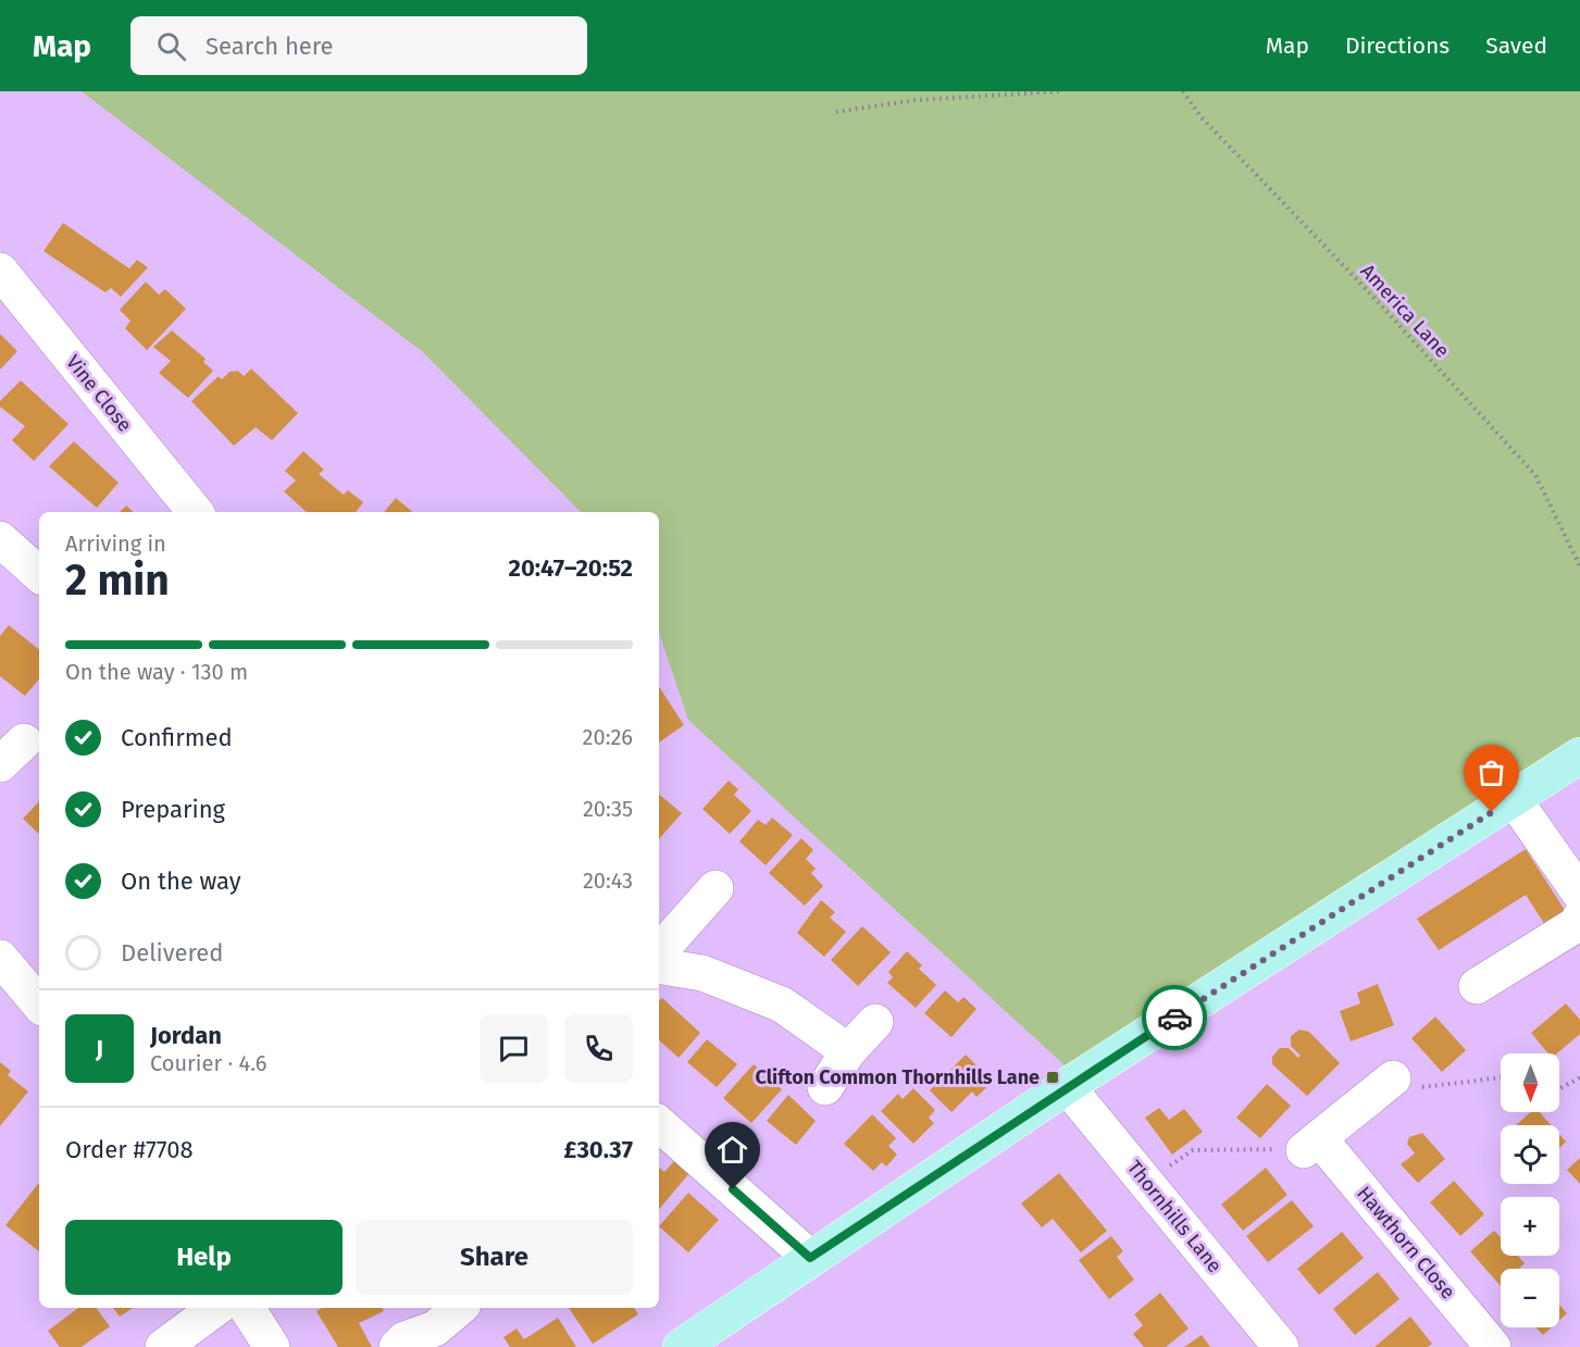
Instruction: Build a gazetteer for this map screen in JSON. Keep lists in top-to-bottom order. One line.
{"streets":{"street":["Vine Close","Thornhills Lane","Hawthorn Close"],"path":["America Lane"]},"places":{"transit":["Clifton Common Thornhills Lane"]},"north":"bottom","page":{"header":"Map","search":"Search here","nav":["Map","Directions","Saved"],"heading":["2 min","Arriving in","20:47–20:52"],"panel":["Jordan","Courier · 4.6","Order #7708","£30.37"],"bar":"On the way · 130 m","list":[["Confirmed","20:26"],["Preparing","20:35"],["On the way","20:43"],"Delivered"],"round":"J","map_buttons":["+","−"],"buttons":["Help","Share"]}}
